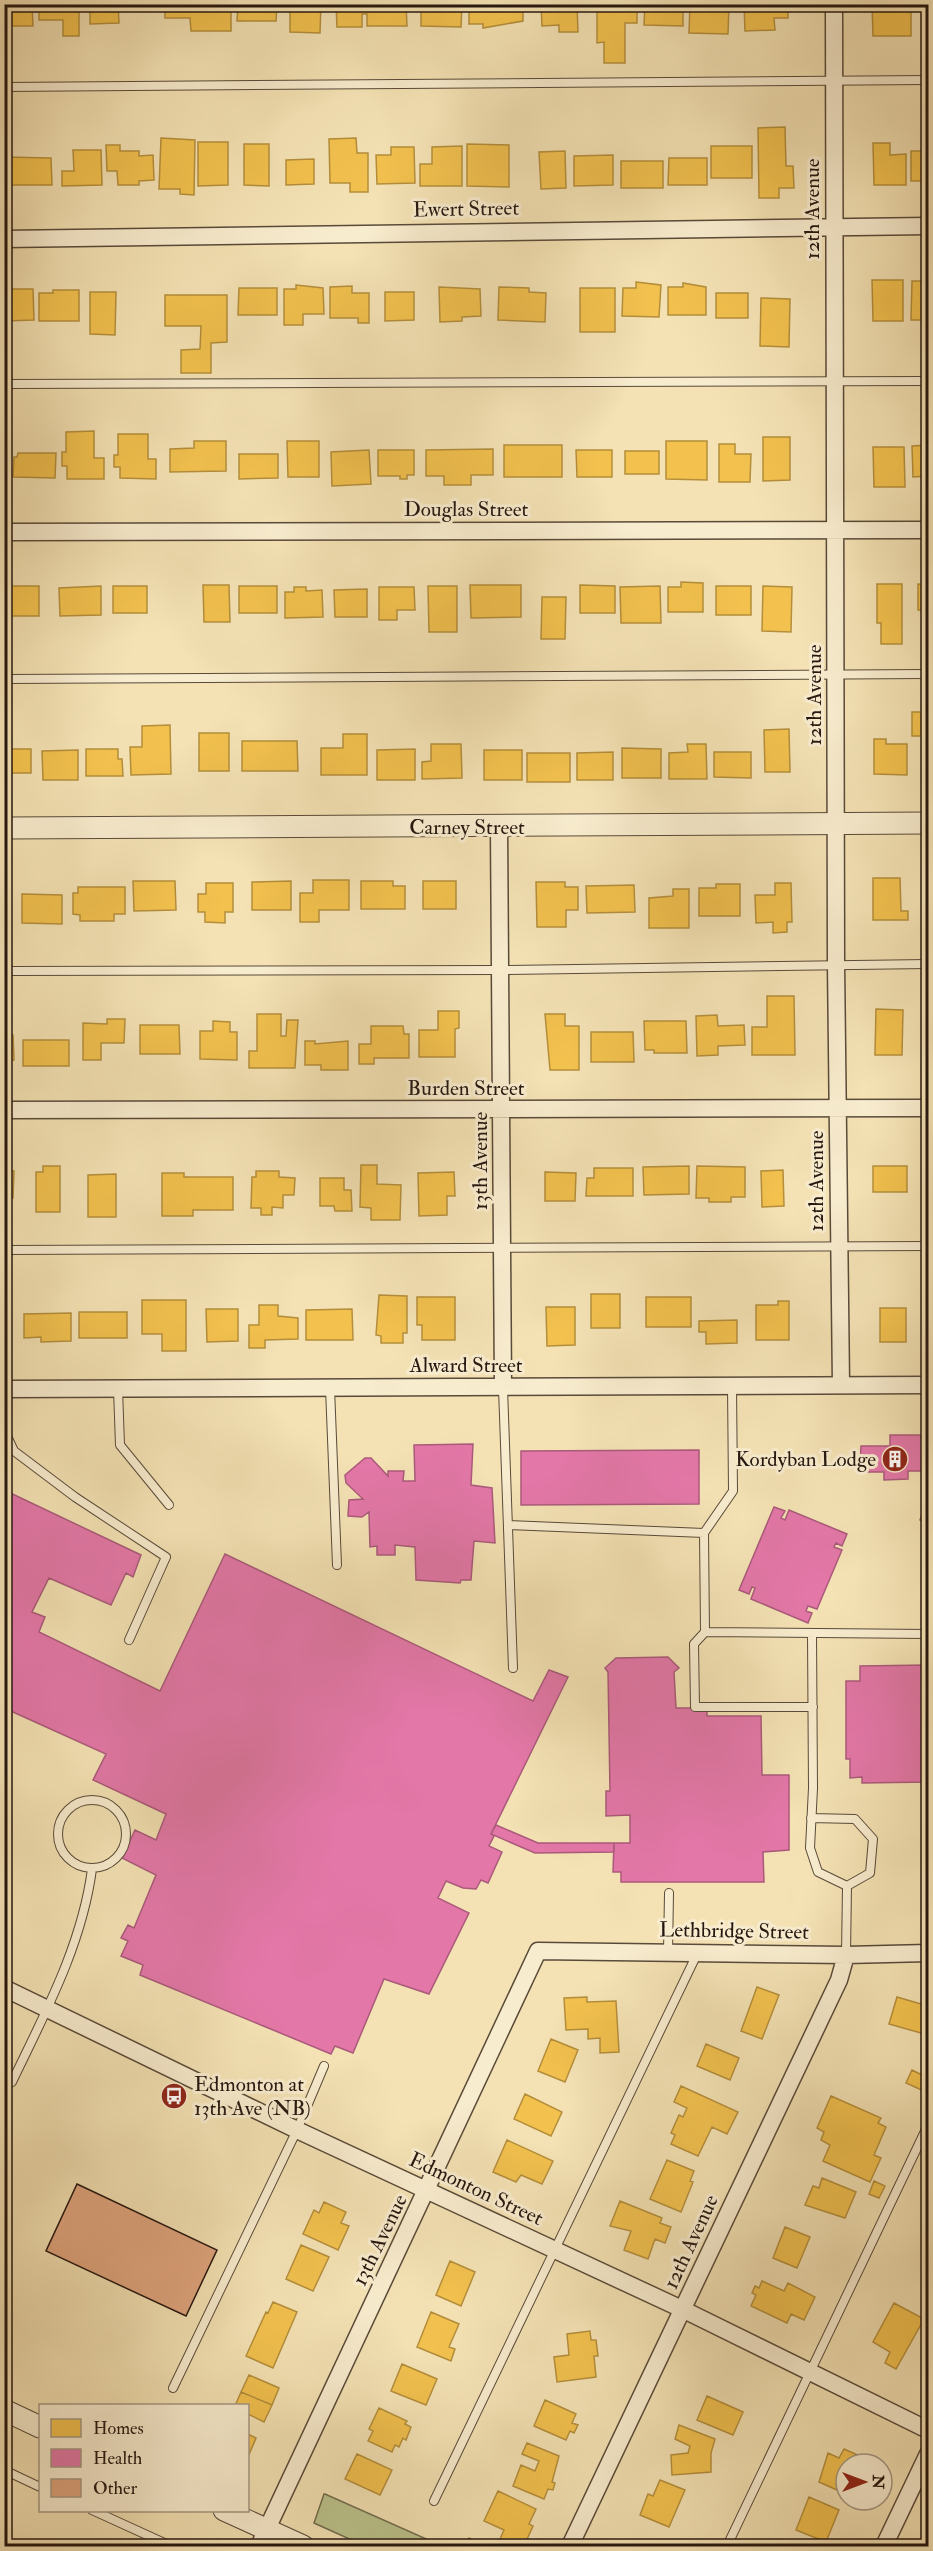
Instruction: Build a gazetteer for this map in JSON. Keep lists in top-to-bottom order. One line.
{"streets":{"street":["Ewert Street","12th Avenue","Douglas Street","Carney Street","Burden Street","13th Avenue","Alward Street","Lethbridge Street","Edmonton Street"]},"crossings":[["Ewert Street","12th Avenue"],["12th Avenue","Douglas Street"],["12th Avenue","Carney Street"],["12th Avenue","Burden Street"],["12th Avenue","Alward Street"],["12th Avenue","Lethbridge Street"],["12th Avenue","Edmonton Street"],["Carney Street","13th Avenue"],["Burden Street","13th Avenue"],["13th Avenue","Alward Street"],["13th Avenue","Lethbridge Street"],["13th Avenue","Edmonton Street"]],"places":{"building":["Kordyban Lodge"],"bus stop":["Edmonton at 13th Ave (NB)"]},"legend":["Homes","Health","Other"],"north":"right"}
